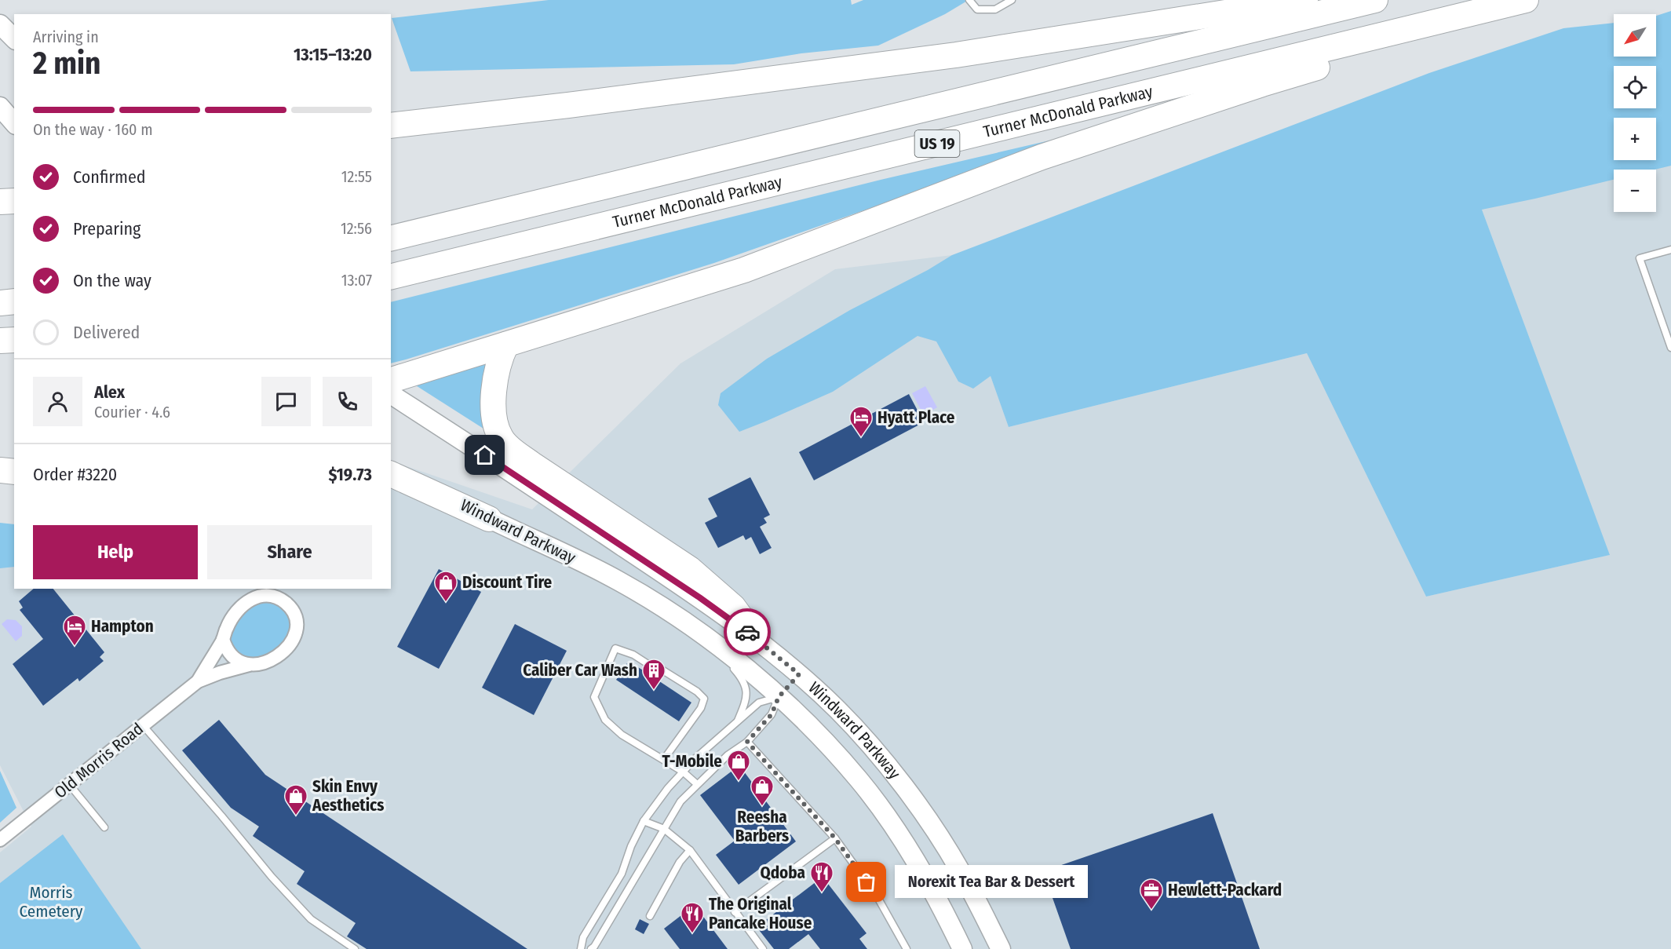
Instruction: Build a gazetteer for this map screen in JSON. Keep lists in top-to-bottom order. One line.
{"streets":{"highway":["Turner McDonald Parkway","US 19"],"main road":["Windward Parkway"],"street":["Old Morris Road"]},"parks":["Morris Cemetery"],"places":{"hotel":["Hyatt Place","Hampton"],"shop":["Discount Tire","T-Mobile","Reesha Barbers","Skin Envy Aesthetics"],"building":["Caliber Car Wash"],"other":["Norexit Tea Bar & Dessert"],"restaurant":["Qdoba","The Original Pancake House"],"office":["Hewlett-Packard"]},"north":"bottom left","page":{"map_buttons":["+","−"],"heading":["2 min","Arriving in","13:15–13:20"],"panel":["Alex","Courier · 4.6","Order #3220","$19.73"],"bar":"On the way · 160 m","list":[["Confirmed","12:55"],["Preparing","12:56"],["On the way","13:07"],"Delivered"],"buttons":["Help","Share"],"bubble":"Norexit Tea Bar & Dessert"}}
